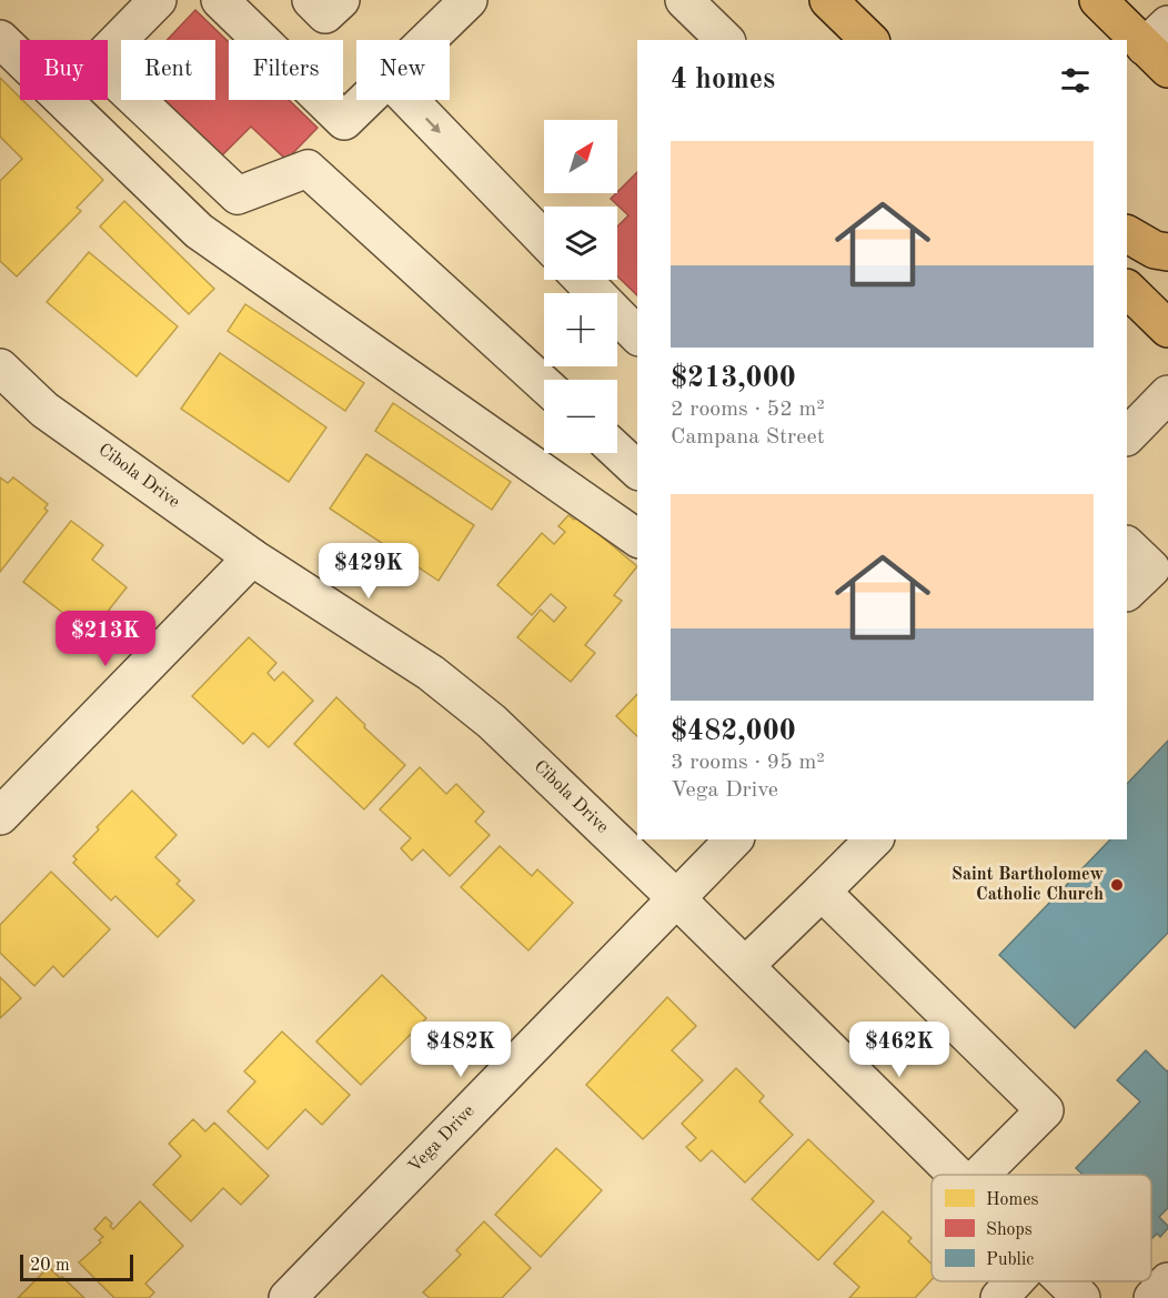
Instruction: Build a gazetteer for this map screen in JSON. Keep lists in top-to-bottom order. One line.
{"streets":{"street":["Cibola Drive","Vega Drive"]},"crossings":[["Cibola Drive","Vega Drive"]],"places":["Saint Bartholomew Catholic Church"],"legend":["Homes","Shops","Public"],"scale_bar":"20 m","north":"top right","page":{"chip":["Buy","Rent","Filters","New"],"heading":"4 homes","map_buttons":["+","−"],"list":[{"name":"$213,000","note":"2 rooms · 52 m² · Campana Street"},{"name":"$482,000","note":"3 rooms · 95 m² · Vega Drive"}],"price":["$429K","$213K","$482K","$462K"],"scale":"20 m"}}
